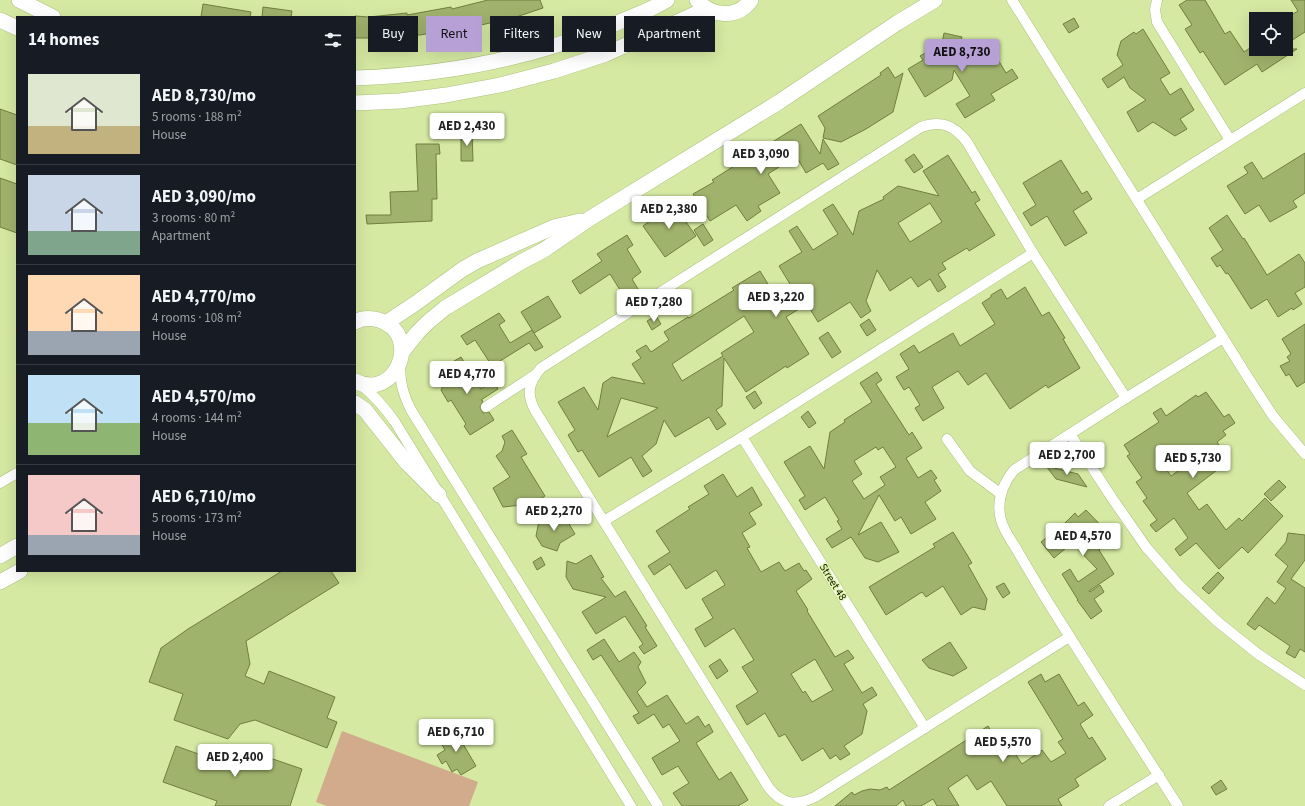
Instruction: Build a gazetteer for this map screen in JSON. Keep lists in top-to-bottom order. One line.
{"streets":{"street":["Street 48"]},"page":{"chip":["Buy","Rent","Filters","New","Apartment"],"heading":"14 homes","price":["AED 8,730","AED 2,430","AED 3,090","AED 2,380","AED 3,220","AED 7,280","AED 4,770","AED 2,700","AED 5,730","AED 2,270","AED 4,570","AED 6,710","AED 5,570","AED 2,400"],"list":[{"name":"AED 8,730/mo","note":"5 rooms · 188 m² · House"},{"name":"AED 3,090/mo","note":"3 rooms · 80 m² · Apartment"},{"name":"AED 4,770/mo","note":"4 rooms · 108 m² · House"},{"name":"AED 4,570/mo","note":"4 rooms · 144 m² · House"},{"name":"AED 6,710/mo","note":"5 rooms · 173 m² · House"}]}}
